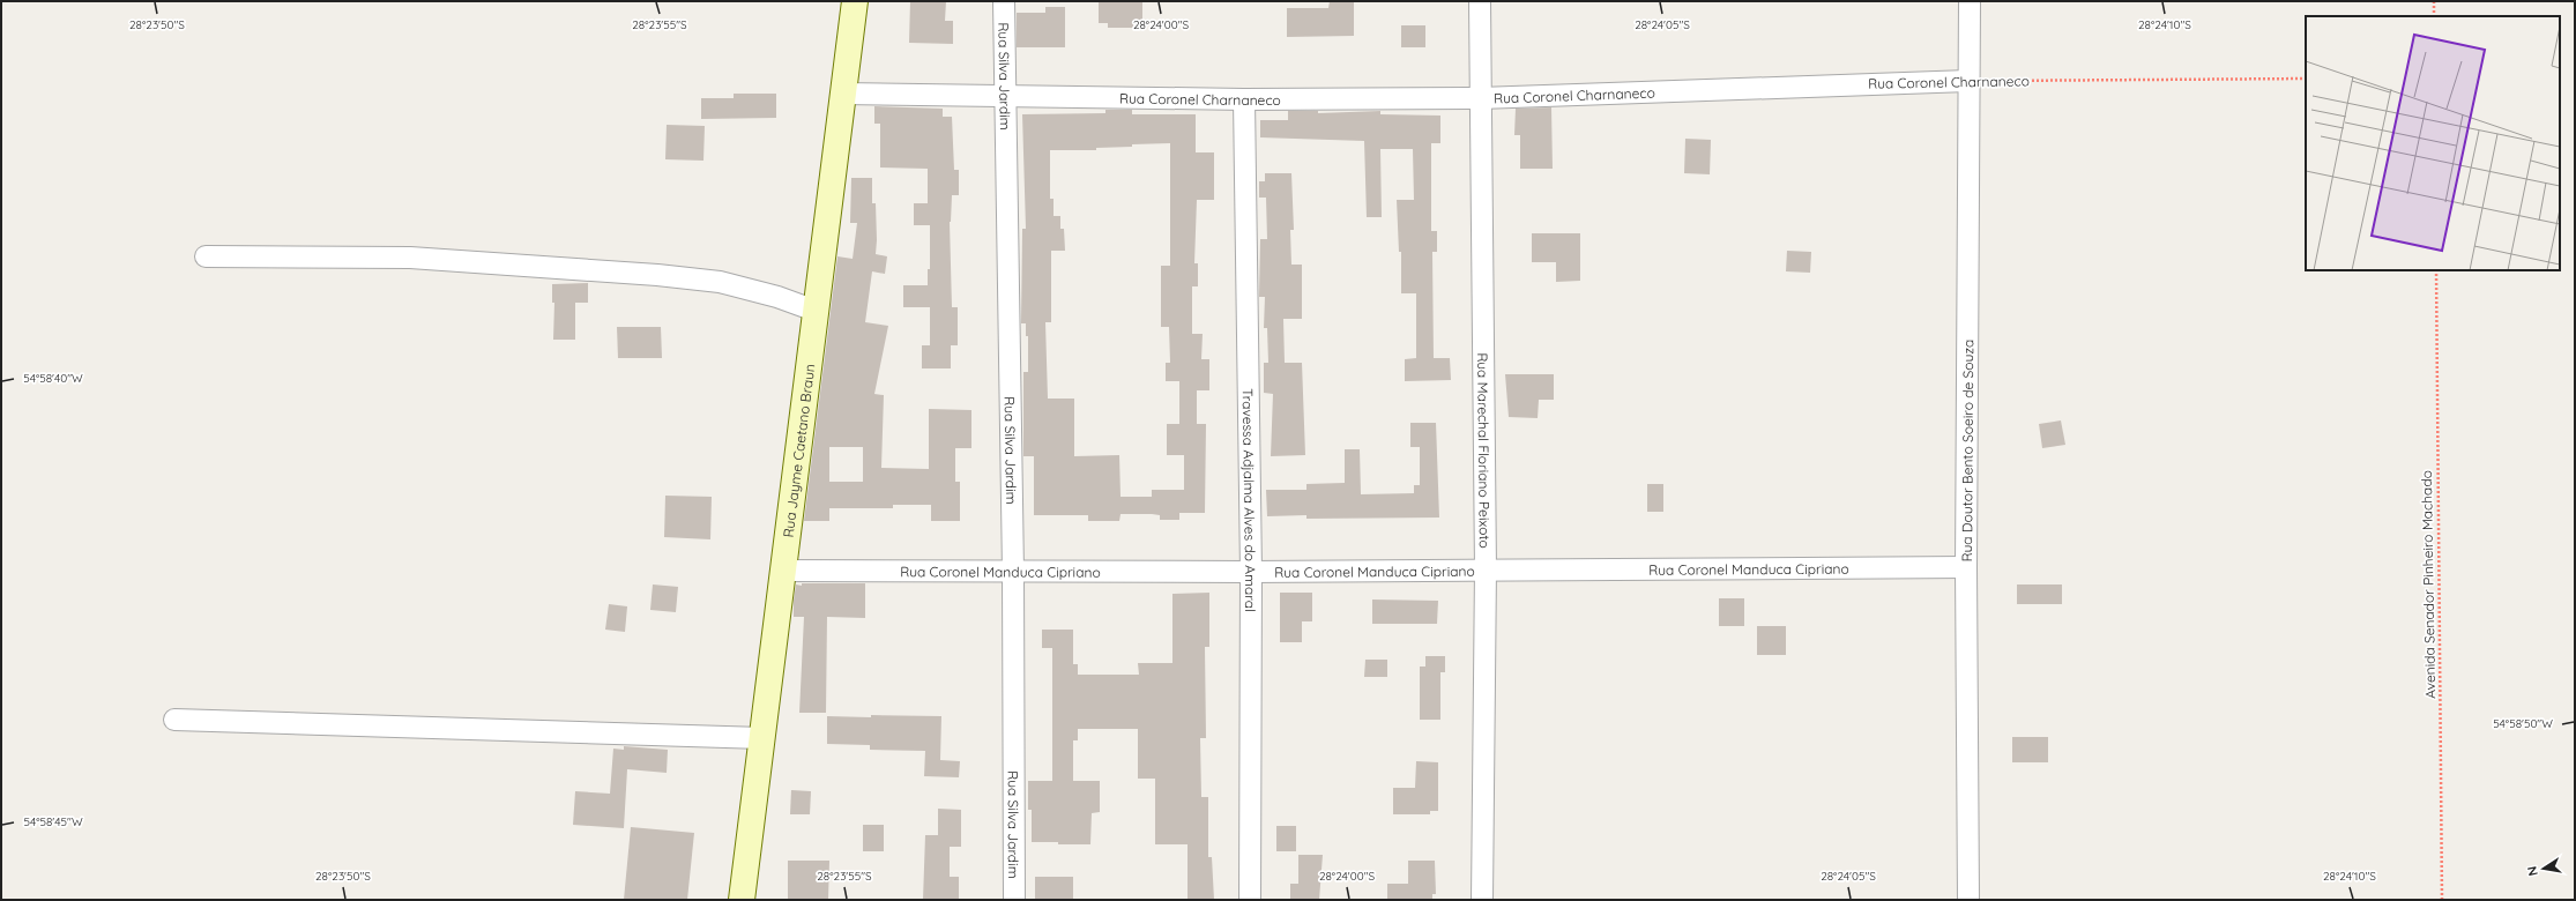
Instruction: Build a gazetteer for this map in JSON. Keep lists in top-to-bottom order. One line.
{"streets":{"street":["Rua Silva Jardim","Rua Coronel Charnaneco","Rua Jayme Caetano Braun","Rua Marechal Floriano Peixoto","Rua Doutor Bento Soeiro de Souza","Travessa Adjalma Alves do Amaral","Rua Coronel Manduca Cipriano"],"path":["Avenida Senador Pinheiro Machado"]},"crossings":[["Rua Silva Jardim","Rua Coronel Charnaneco"],["Rua Silva Jardim","Rua Coronel Manduca Cipriano"],["Rua Coronel Charnaneco","Rua Jayme Caetano Braun"],["Rua Coronel Charnaneco","Rua Marechal Floriano Peixoto"],["Rua Coronel Charnaneco","Rua Doutor Bento Soeiro de Souza"],["Rua Coronel Charnaneco","Travessa Adjalma Alves do Amaral"],["Rua Jayme Caetano Braun","Rua Coronel Manduca Cipriano"],["Rua Marechal Floriano Peixoto","Rua Coronel Manduca Cipriano"],["Rua Doutor Bento Soeiro de Souza","Rua Coronel Manduca Cipriano"],["Travessa Adjalma Alves do Amaral","Rua Coronel Manduca Cipriano"]],"north":"left","coordinates":["28°23'50\"S","28°23'55\"S","28°24'00\"S","28°24'05\"S","28°24'10\"S","54°58'40\"W","54°58'50\"W","54°58'45\"W"]}
